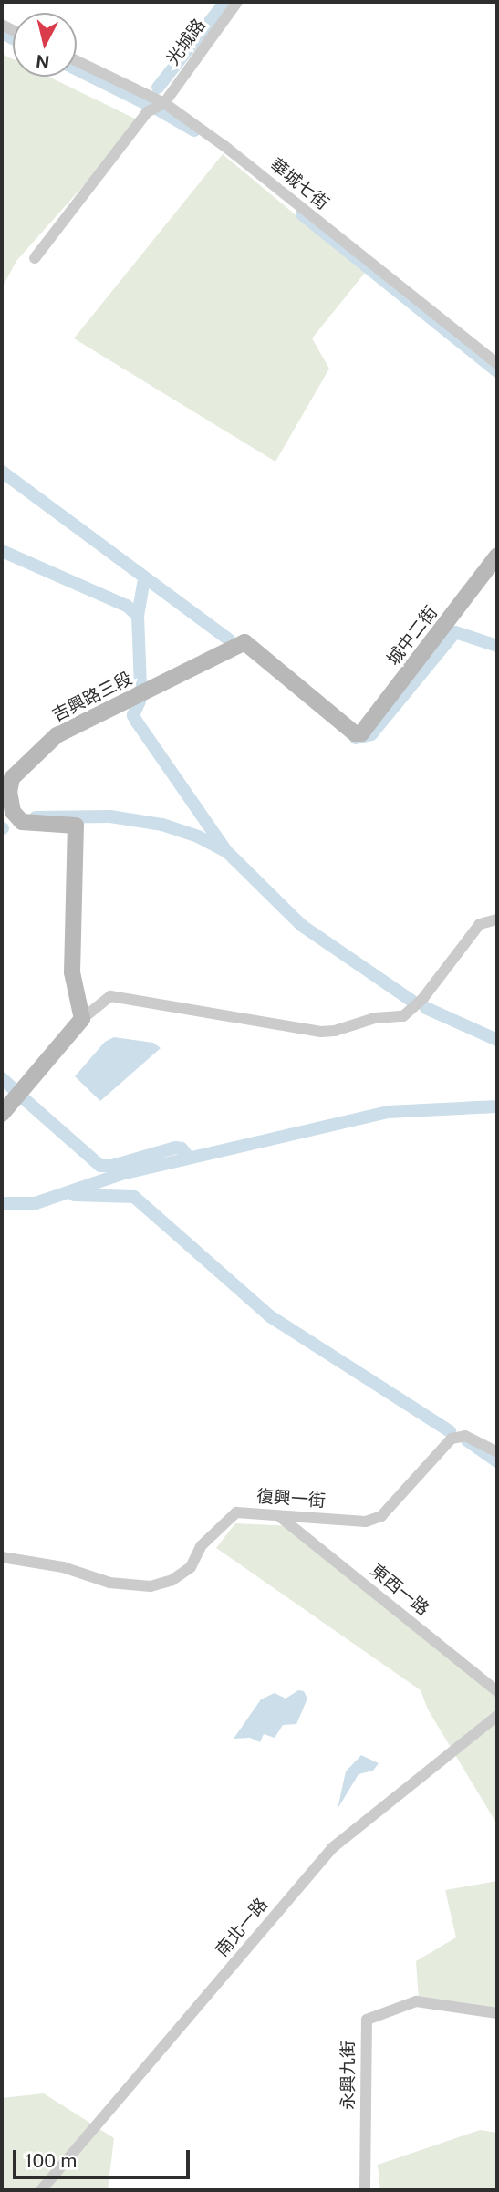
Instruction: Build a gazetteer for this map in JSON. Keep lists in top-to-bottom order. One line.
{"streets":{"street":["光城路","華城七街","城中二街","吉興路三段","復興一街","東西一路","南北一路","永興九街"]},"crossings":[["光城路","華城七街"],["城中二街","吉興路三段"],["復興一街","東西一路"]],"scale_bar":"100 m","north":"bottom"}
